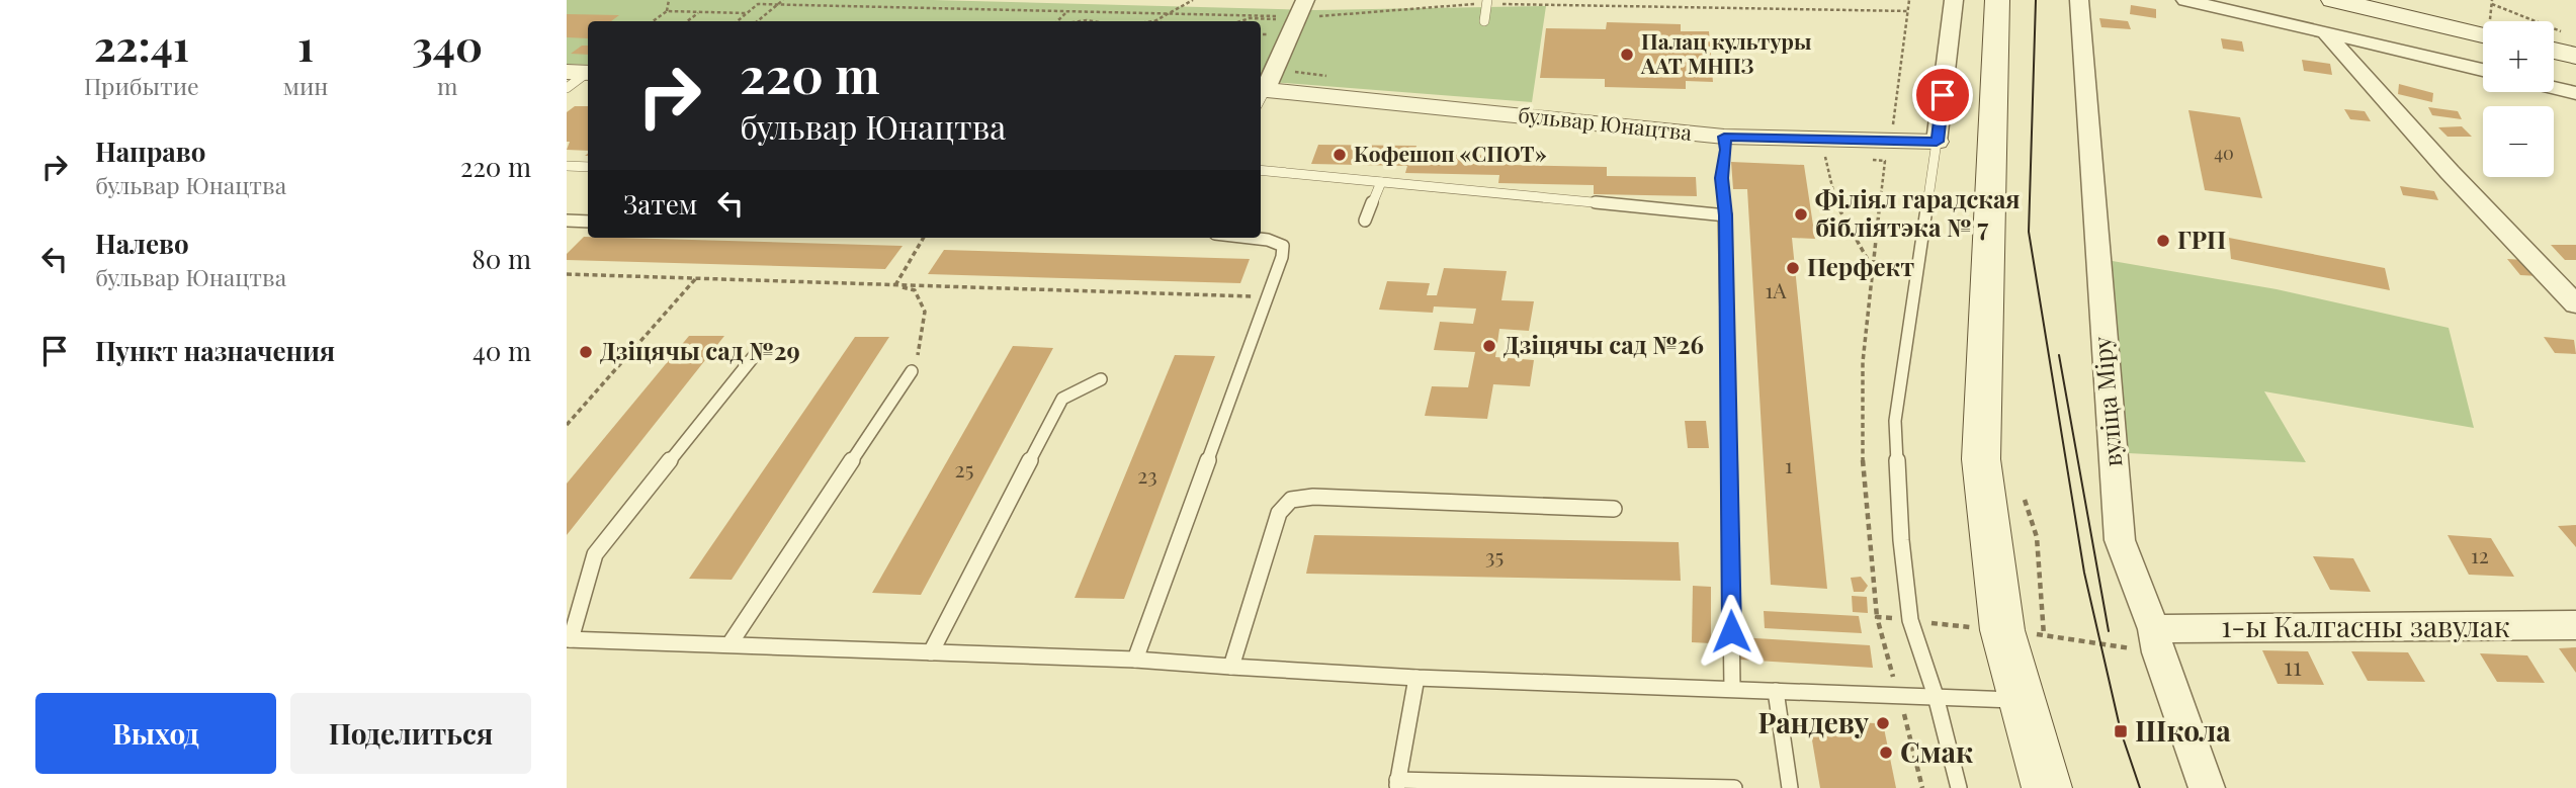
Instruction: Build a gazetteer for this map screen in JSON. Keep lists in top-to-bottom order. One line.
{"streets":{"street":["бульвар Юнацтва","вуліца Міру","1-ы Калгасны завулак"]},"crossings":[["вуліца Міру","1-ы Калгасны завулак"]],"places":{"other":["Палац культуры ААТ МНПЗ","Кофешоп «СПОТ»","Філіял гарадская бібліятэка № 7","ГРП","Перфект","Дзіцячы сад №26","Дзіцячы сад №29","Рандеву","Смак"],"transit":["Школа"]},"house_numbers":["40","1А","1","25","23","12","35","11"],"page":{"eta":["22:41","Прибытие","1","мин","340","m"],"map_buttons":["+","−"],"turn":["220 m","бульвар Юнацтва"],"list":[{"name":"Направо","note":"бульвар Юнацтва","value":"220 m"},{"name":"Налево","note":"бульвар Юнацтва","value":"80 m"},{"name":"Пункт назначения","value":"40 m"}],"then":"Затем","buttons":["Выход","Поделиться"]}}
